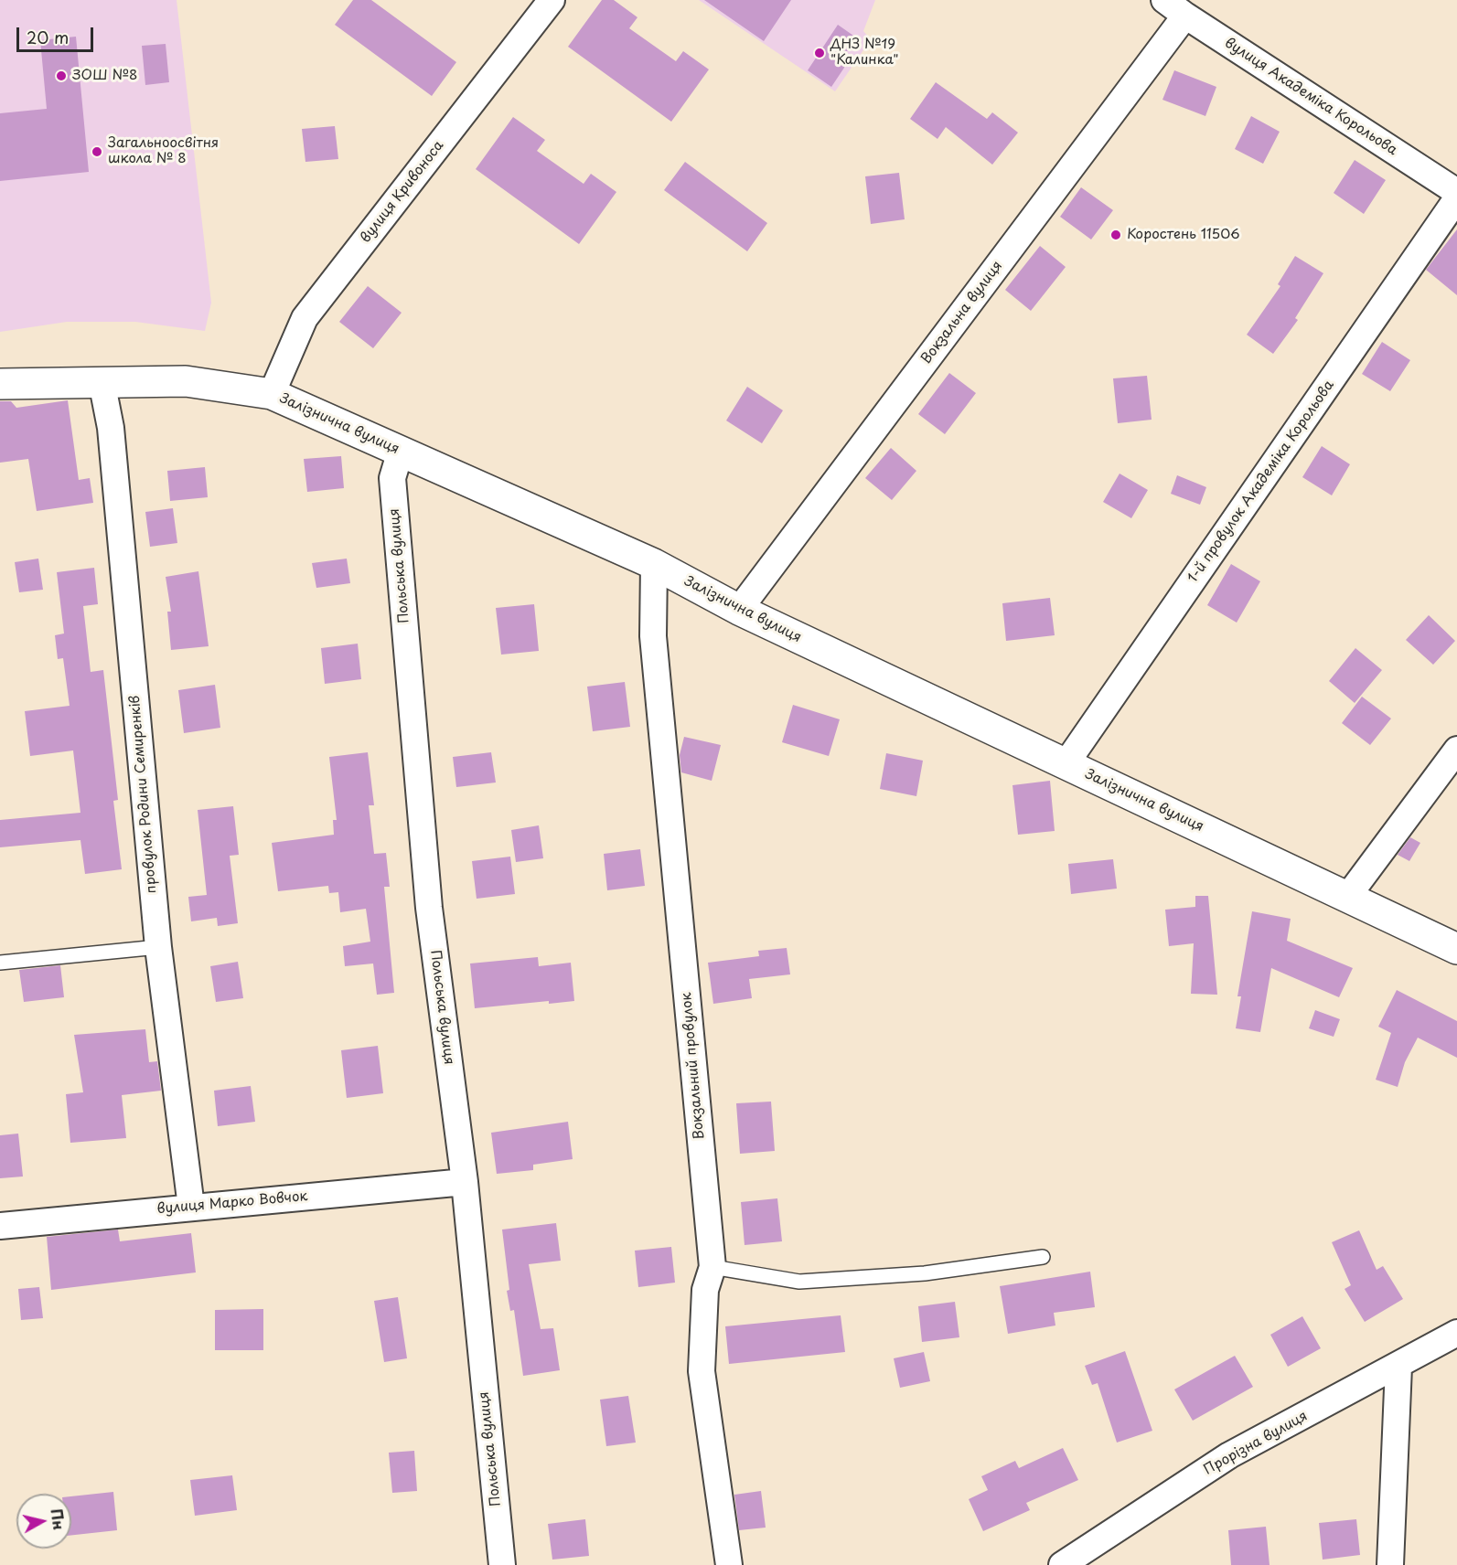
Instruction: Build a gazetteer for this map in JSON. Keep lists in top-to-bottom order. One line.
{"streets":{"street":["вулиця Академіка Корольова","вулиця Кривоноса","Вокзальна вулиця","Залізнична вулиця","1-й провулок Академіка Корольова","Польська вулиця","провулок Родини Семиренків","Вокзальний провулок","вулиця Марко Вовчок","Прорізна вулиця"]},"crossings":[["вулиця Академіка Корольова","Вокзальна вулиця"],["вулиця Кривоноса","Залізнична вулиця"],["Вокзальна вулиця","Залізнична вулиця"],["Залізнична вулиця","1-й провулок Академіка Корольова"],["Залізнична вулиця","Польська вулиця"],["Залізнична вулиця","провулок Родини Семиренків"],["Залізнична вулиця","Вокзальний провулок"],["Польська вулиця","вулиця Марко Вовчок"],["провулок Родини Семиренків","вулиця Марко Вовчок"]],"places":["ДНЗ №19 \"Калинка\"","ЗОШ №8","Загальноосвітня школа № 8","Коростень 11506"],"scale_bar":"20 m","north":"right"}
